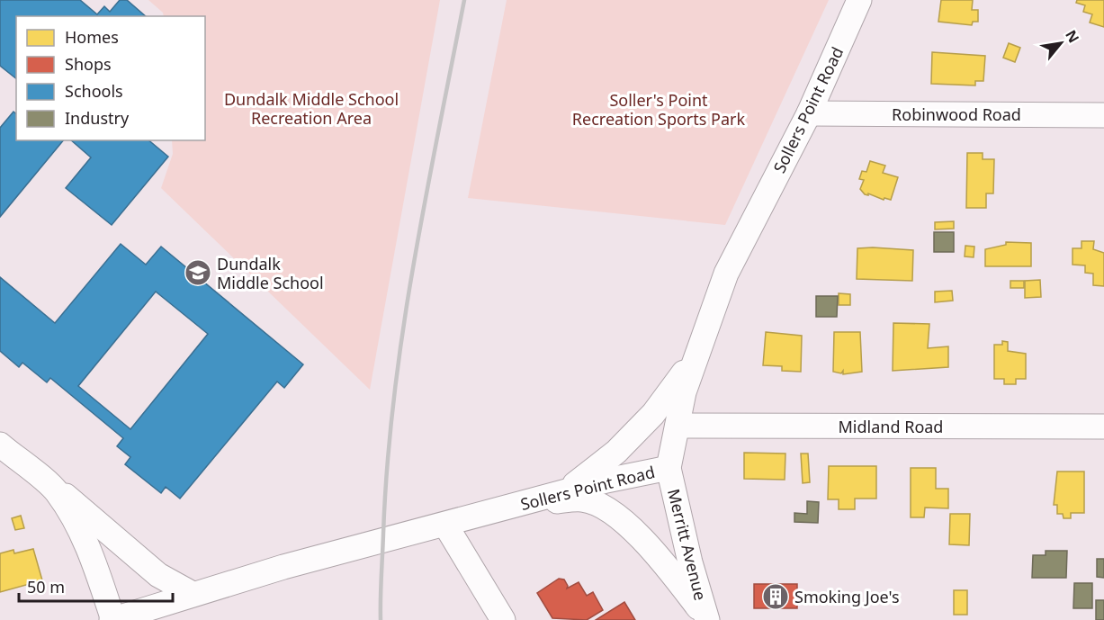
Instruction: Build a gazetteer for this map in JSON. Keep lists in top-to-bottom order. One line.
{"streets":{"street":["Sollers Point Road","Robinwood Road","Midland Road","Merritt Avenue"]},"crossings":[["Sollers Point Road","Robinwood Road"],["Sollers Point Road","Midland Road"],["Sollers Point Road","Merritt Avenue"]],"parks":["Dundalk Middle School Recreation Area","Soller's Point Recreation Sports Park"],"places":{"school or university":["Dundalk Middle School"],"building":["Smoking Joe's"]},"legend":["Homes","Shops","Schools","Industry"],"scale_bar":"50 m","north":"top right"}
